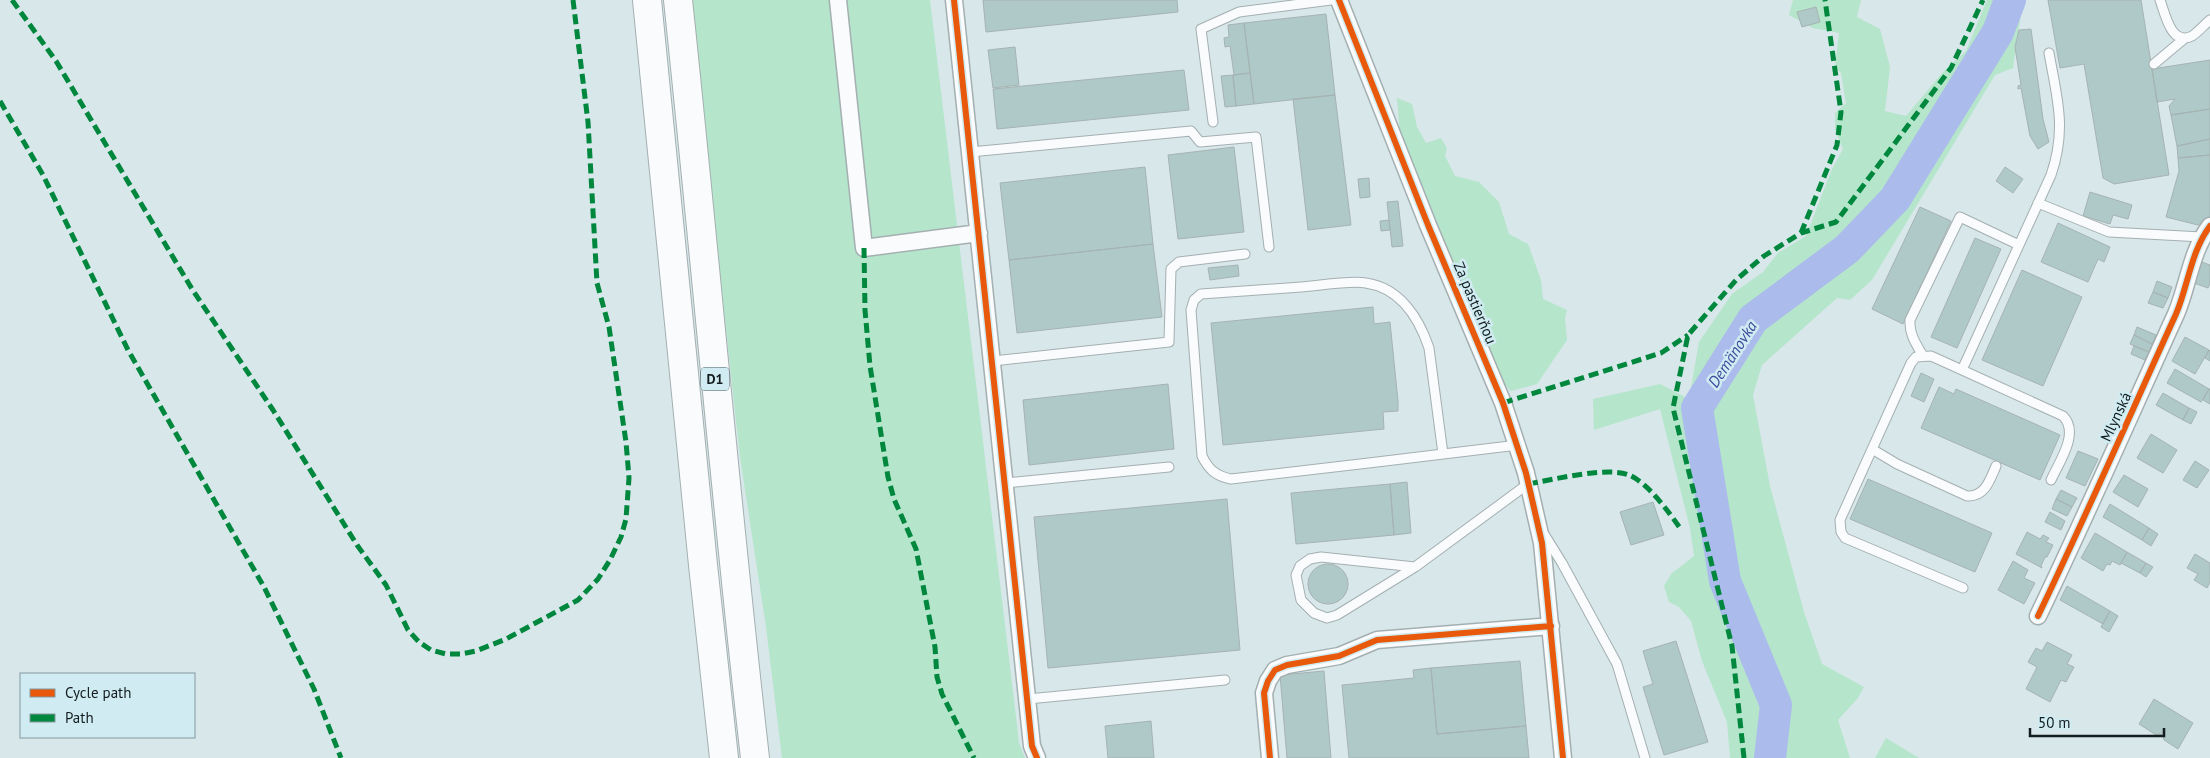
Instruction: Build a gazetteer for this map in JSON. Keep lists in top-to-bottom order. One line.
{"streets":{"highway":["D1"],"street":["Za pastierňou","Mlynská"]},"water":["Demänovka"],"legend":["Cycle path","Path"],"scale_bar":"50 m"}
